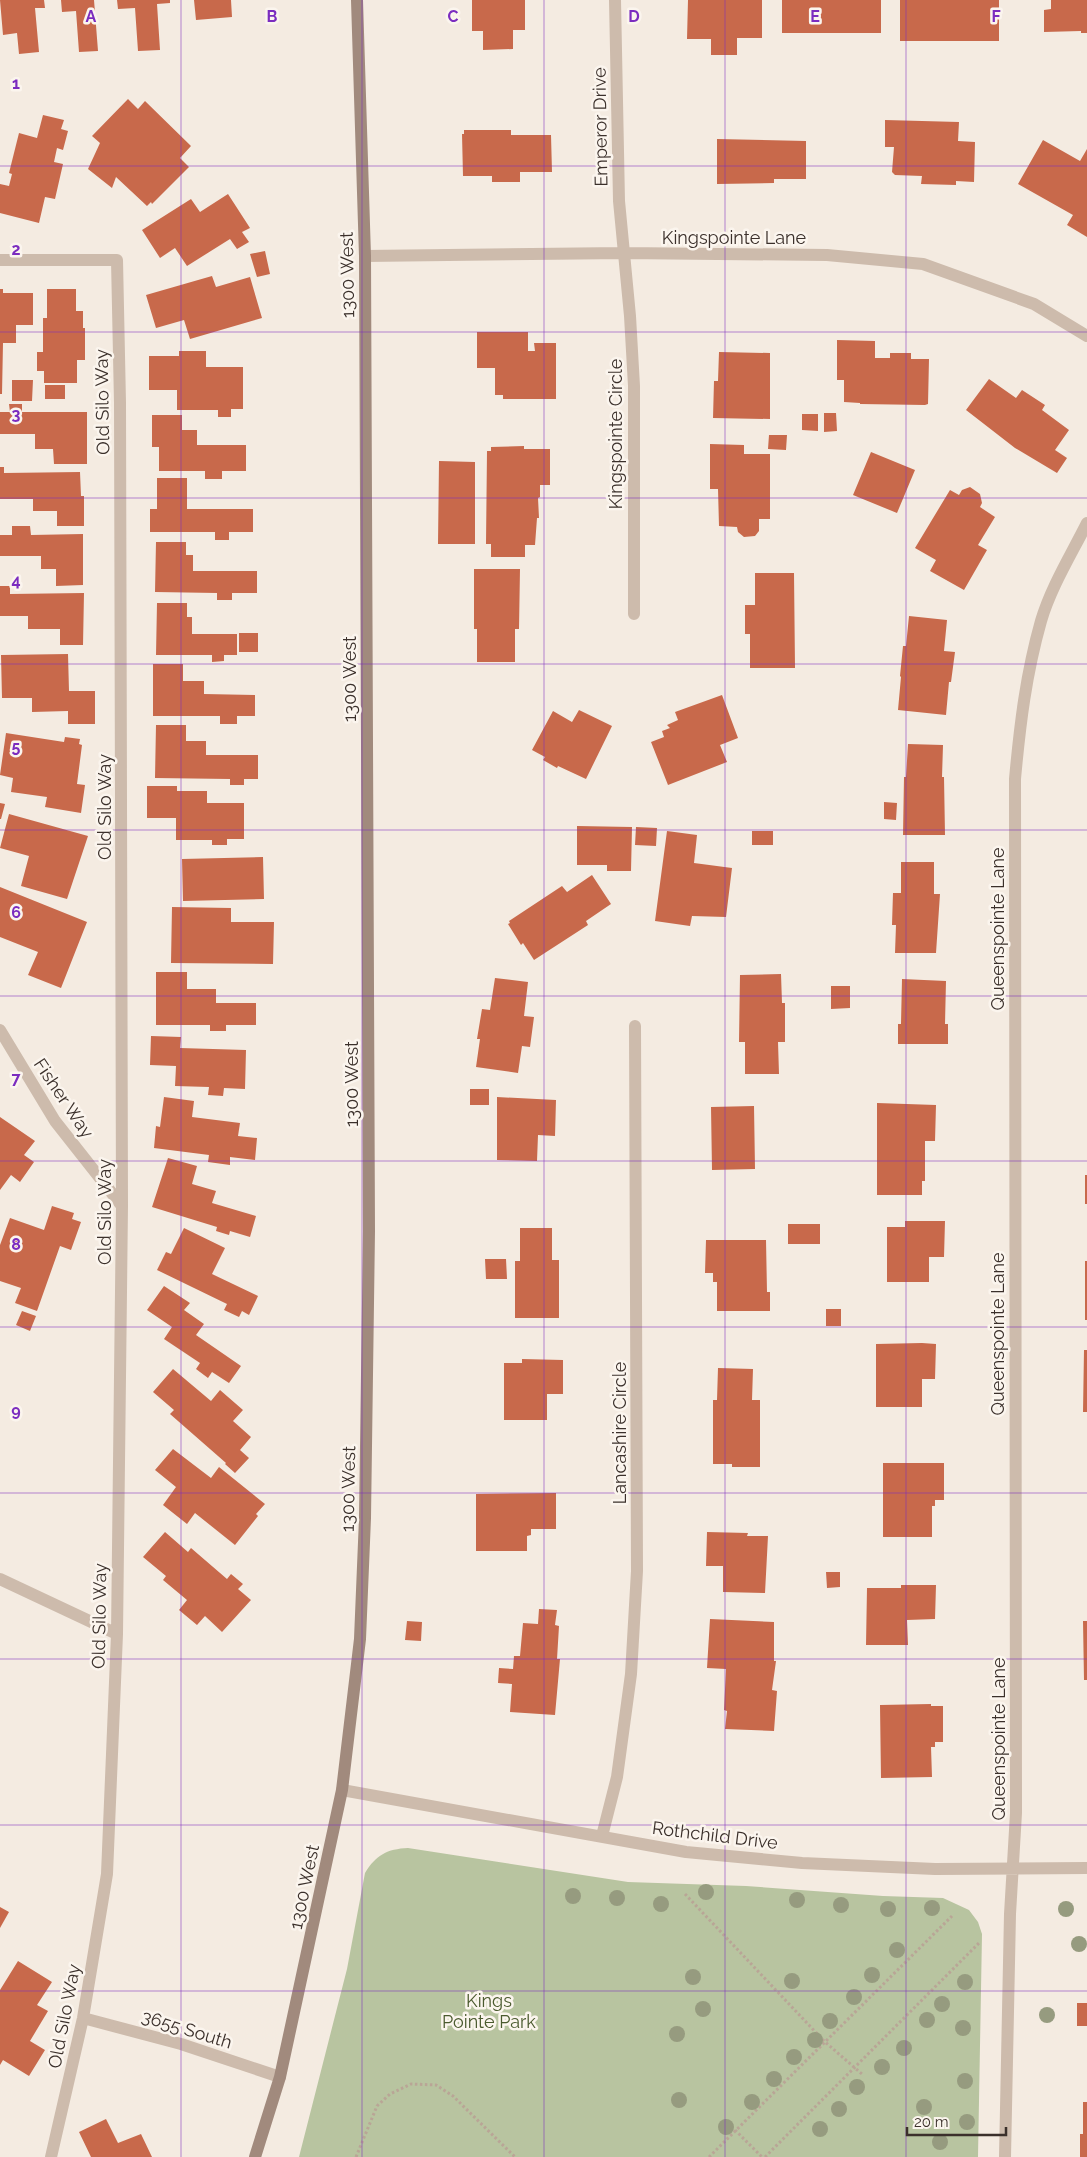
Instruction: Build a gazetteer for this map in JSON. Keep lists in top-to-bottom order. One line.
{"streets":{"street":["Emperor Drive","Kingspointe Lane","1300 West","Old Silo Way","Kingspointe Circle","Queenspointe Lane","Fisher Way","Lancashire Circle","Rothchild Drive","3655 South"]},"crossings":[["Emperor Drive","Kingspointe Lane"],["Emperor Drive","Kingspointe Circle"],["Kingspointe Lane","1300 West"],["Kingspointe Lane","Kingspointe Circle"],["1300 West","Rothchild Drive"],["1300 West","3655 South"],["Old Silo Way","Fisher Way"],["Old Silo Way","3655 South"],["Queenspointe Lane","Rothchild Drive"],["Lancashire Circle","Rothchild Drive"]],"parks":["Kings Pointe Park"],"scale_bar":"20 m","grid":{"columns":["A","B","C","D","E","F"],"rows":["1","2","3","4","5","6","7","8","9"]}}
